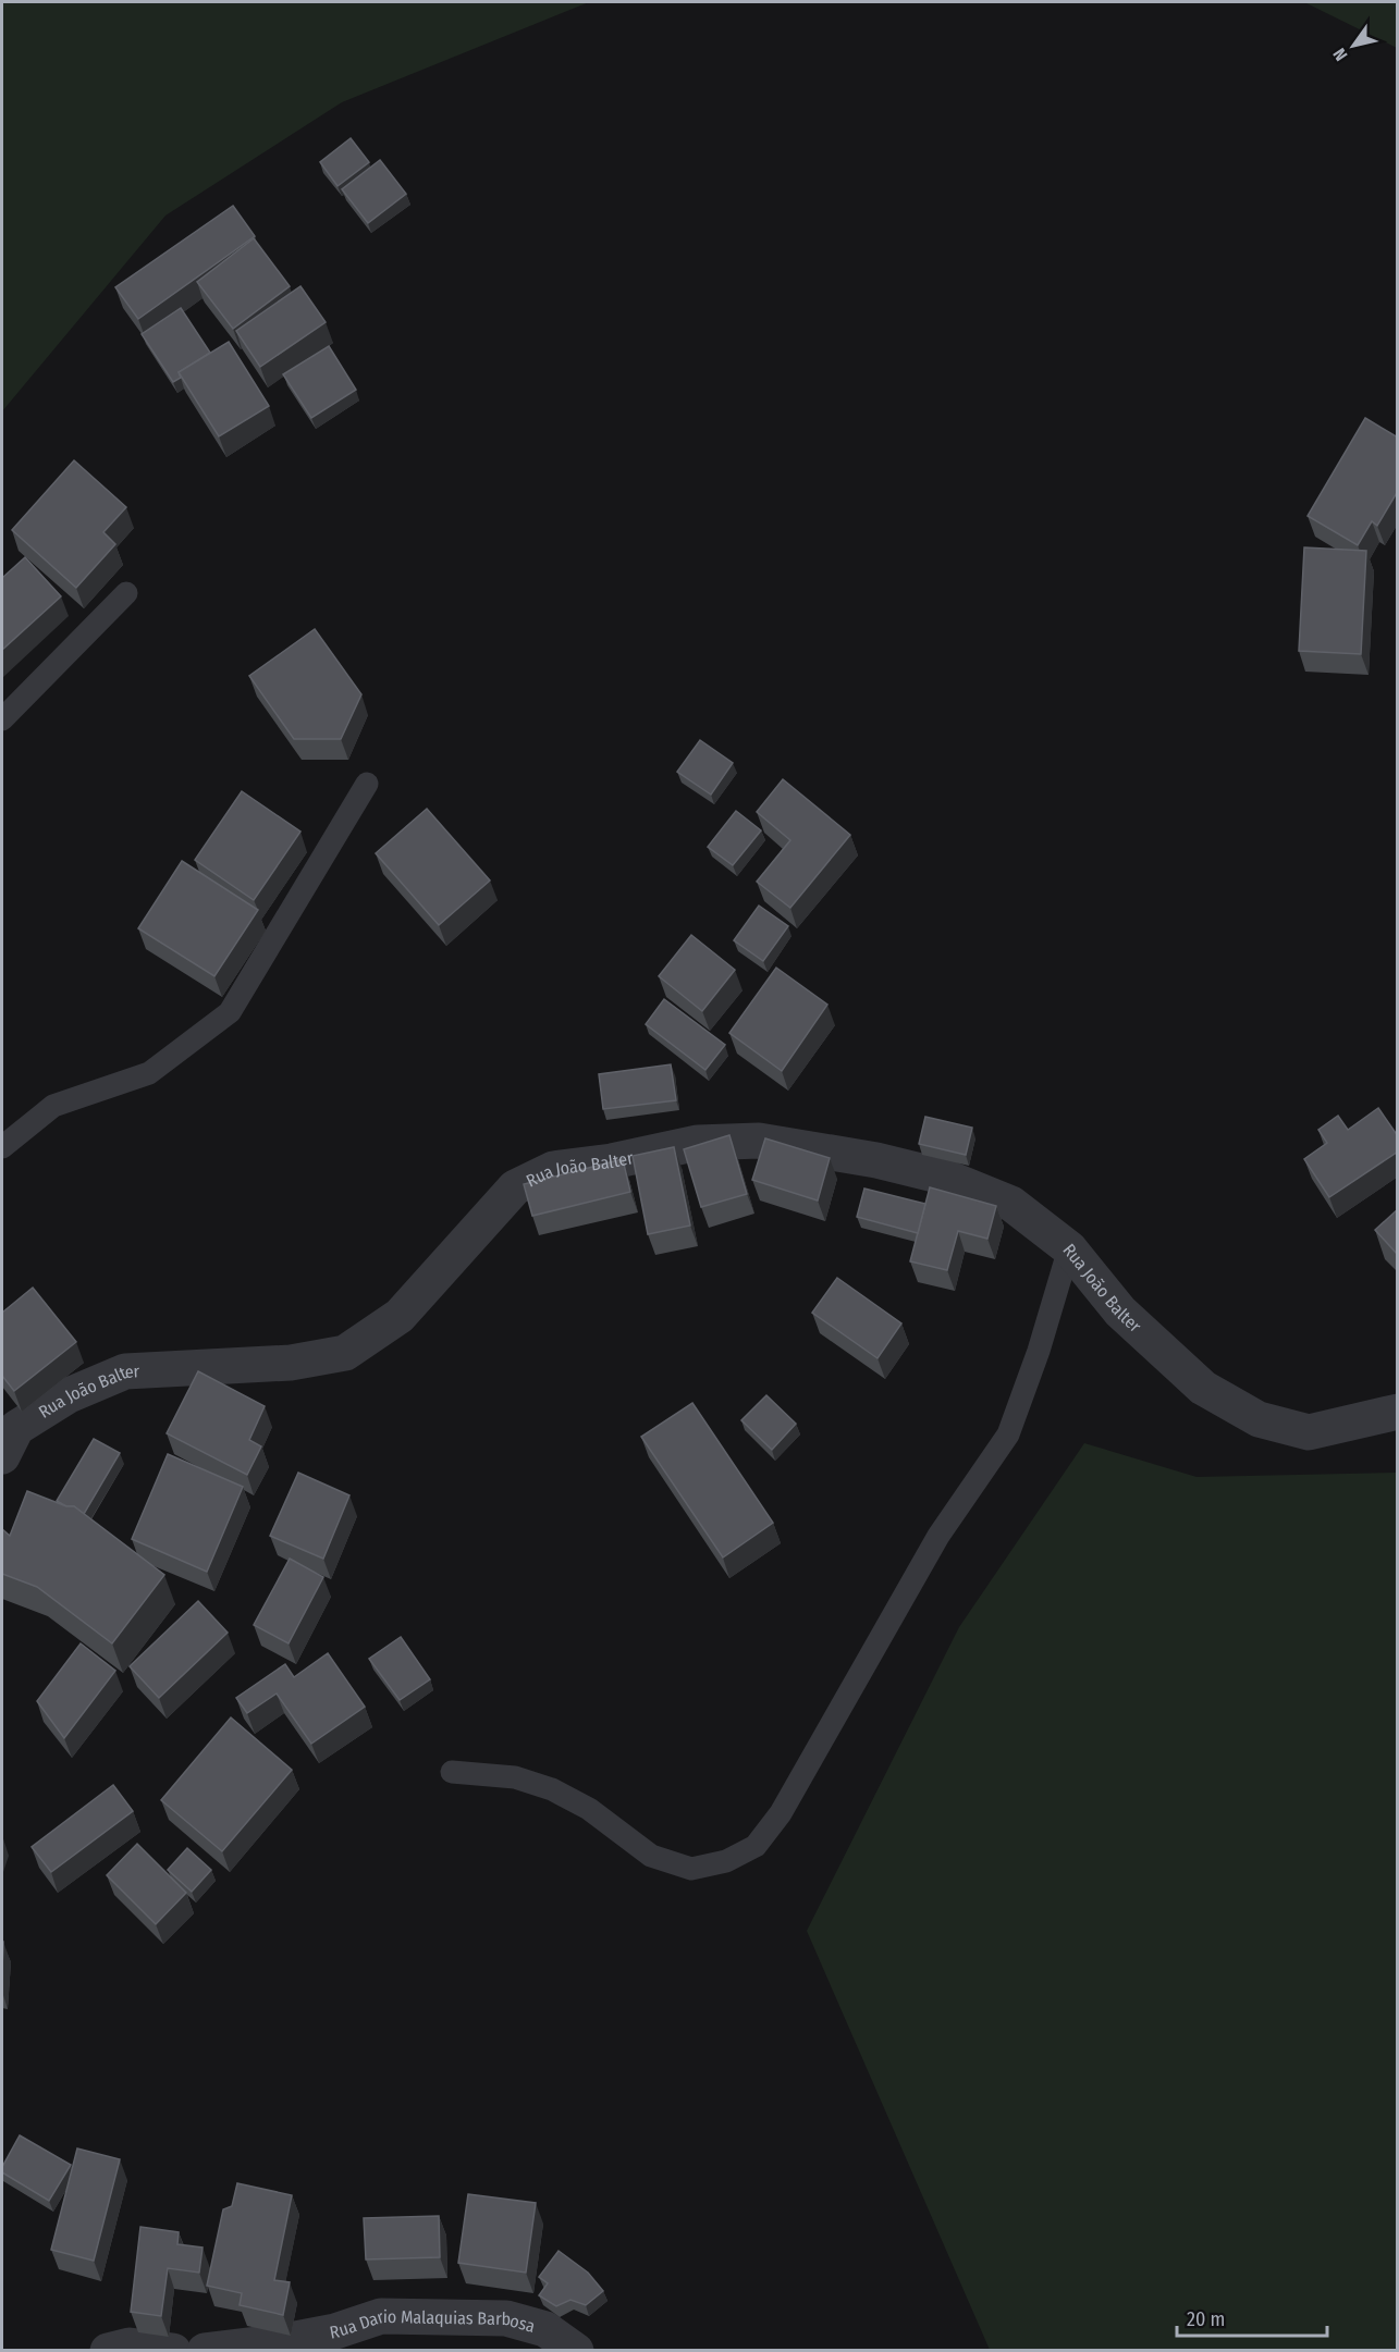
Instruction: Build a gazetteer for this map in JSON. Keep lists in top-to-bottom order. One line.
{"streets":{"street":["Rua João Balter","Rua Dario Malaquias Barbosa"]},"scale_bar":"20 m","north":"bottom left"}
